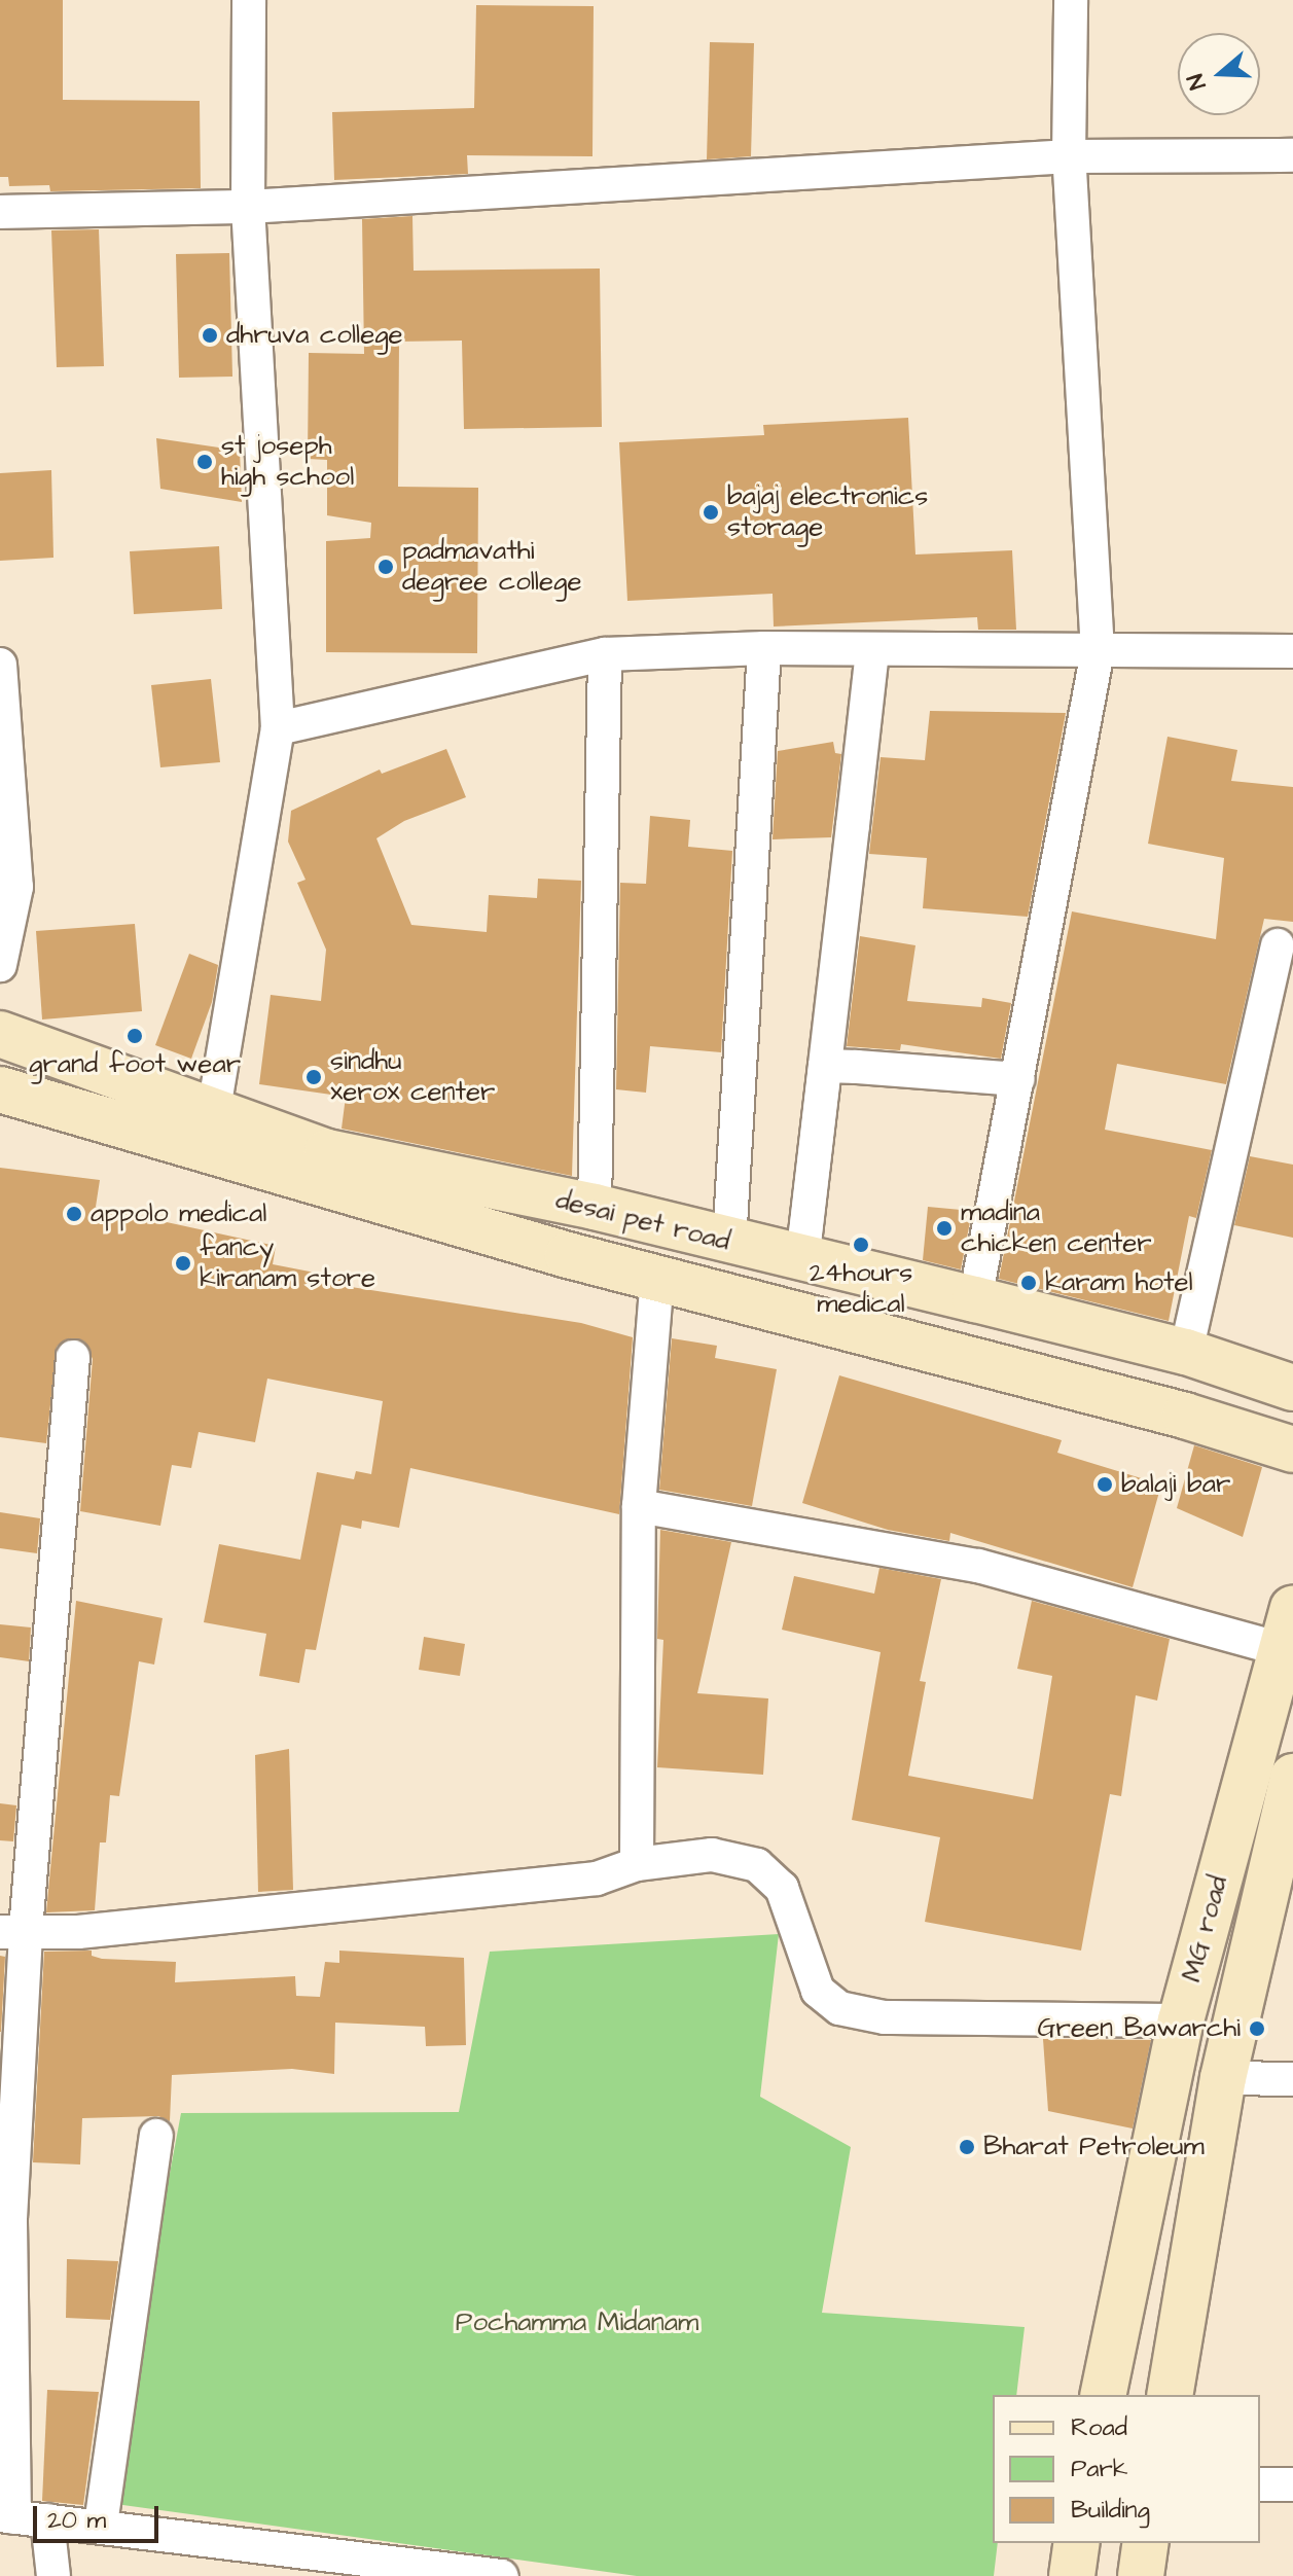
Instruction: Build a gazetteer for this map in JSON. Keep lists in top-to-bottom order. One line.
{"streets":{"street":["desai pet road","MG road"]},"parks":["Pochamma Midanam"],"places":["dhruva college","st joseph high school","bajaj electronics storage","padmavathi degree college","grand foot wear","sindhu xerox center","appolo medical","madina chicken center","24hours medical","fancy kiranam store","karam hotel","balaji bar","Green Bawarchi","Bharat Petroleum"],"legend":["Road","Park","Building"],"scale_bar":"20 m","north":"left"}
